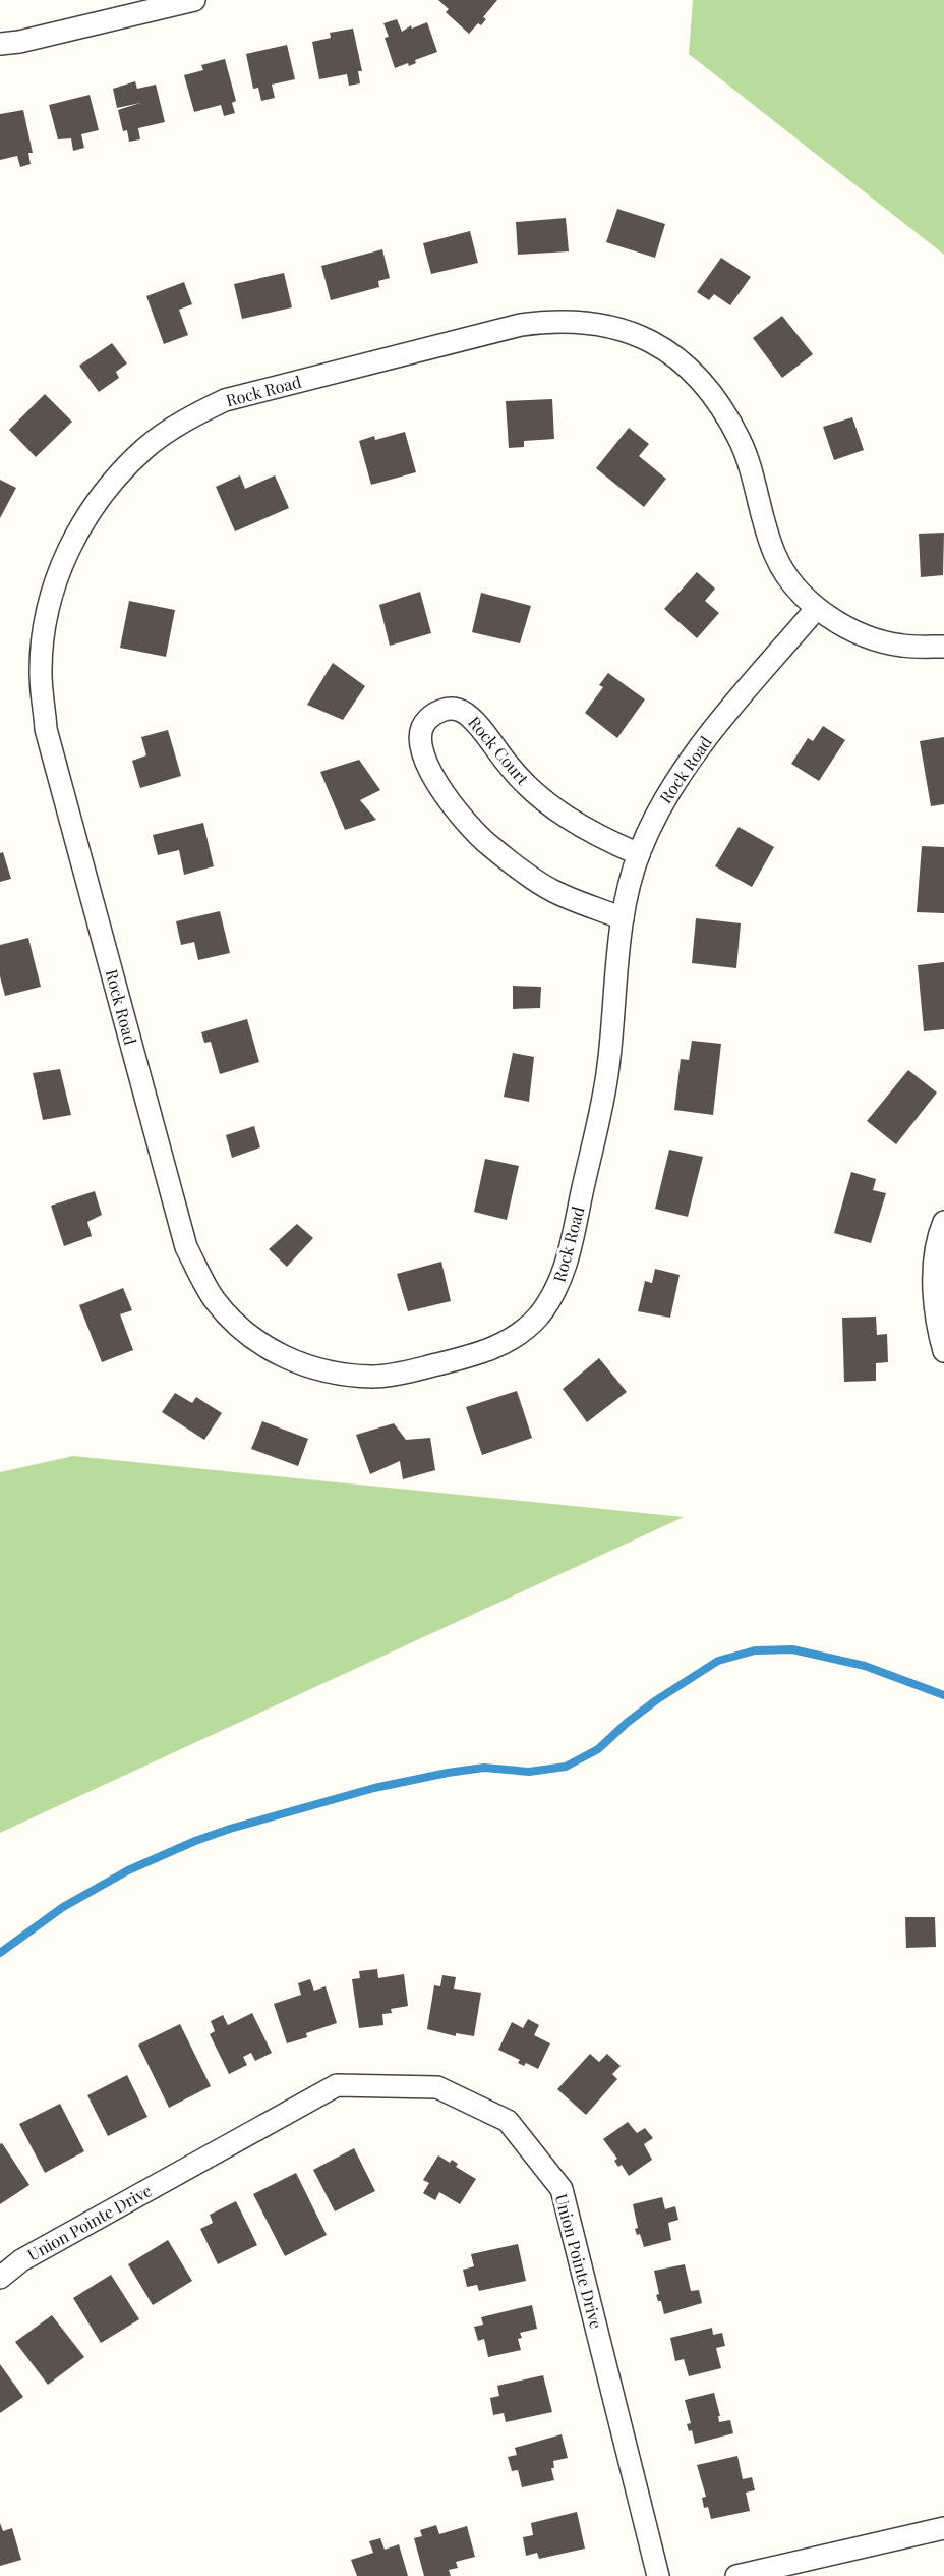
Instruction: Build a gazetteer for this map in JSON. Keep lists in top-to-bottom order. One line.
{"streets":{"street":["Rock Road","Rock Court","Union Pointe Drive"]},"crossings":[["Rock Road","Rock Court"]]}
